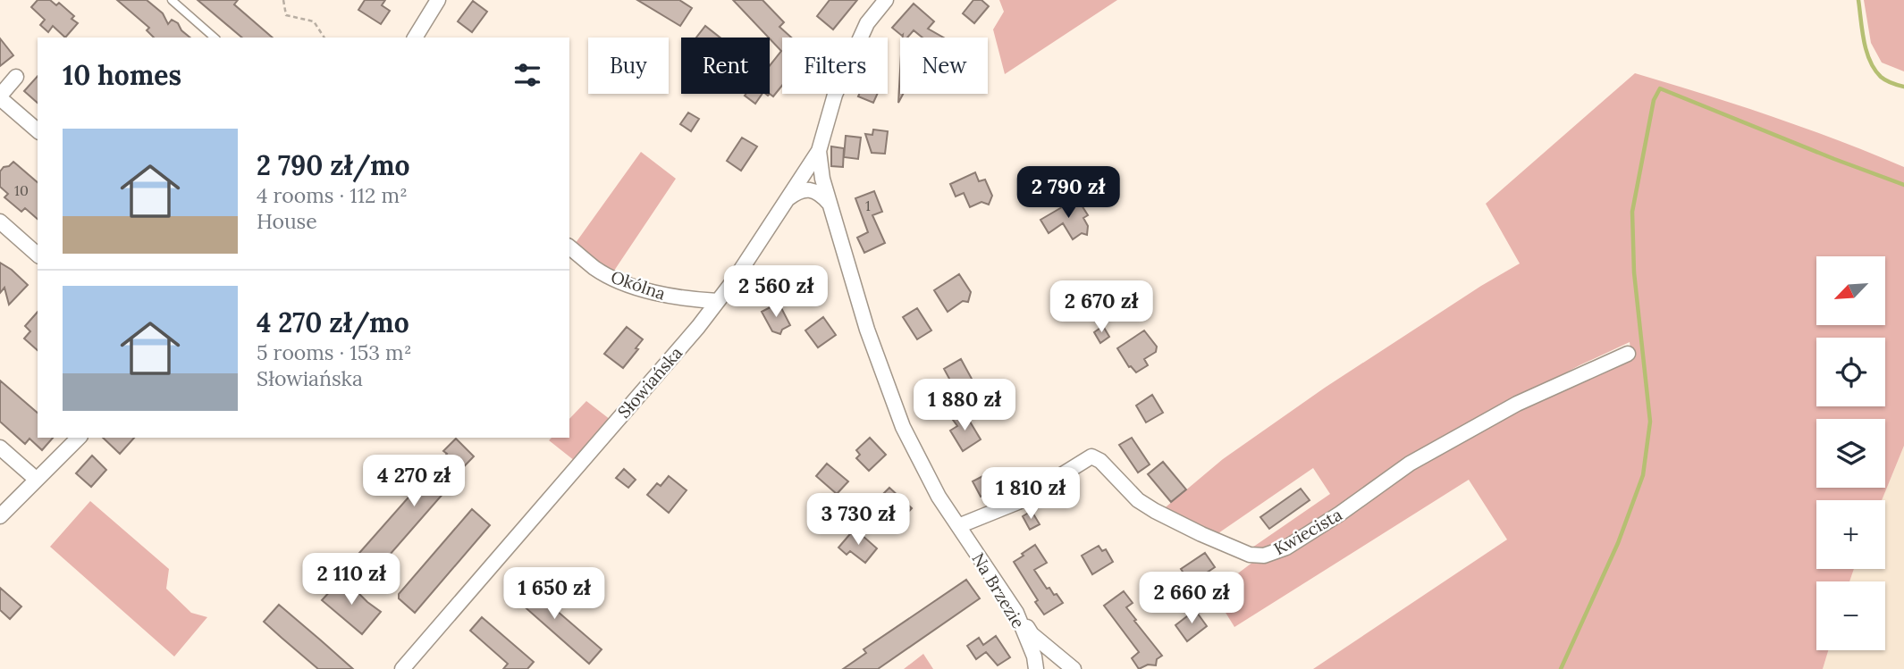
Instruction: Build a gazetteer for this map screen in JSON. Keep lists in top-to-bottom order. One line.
{"streets":{"street":["Okólna","Słowiańska","Kwiecista","Na Brzezie"]},"crossings":[["Okólna","Słowiańska"],["Słowiańska","Na Brzezie"],["Kwiecista","Na Brzezie"]],"house_numbers":["10","1"],"north":"bottom left","page":{"chip":["Buy","Rent","Filters","New"],"heading":"10 homes","list":[{"name":"2 790 zł/mo","note":"4 rooms · 112 m² · House"},{"name":"4 270 zł/mo","note":"5 rooms · 153 m² · Słowiańska"}],"price":["2 790 zł","2 560 zł","2 670 zł","1 880 zł","4 270 zł","1 810 zł","3 730 zł","2 110 zł","1 650 zł","2 660 zł"],"map_buttons":["+","−"]}}
